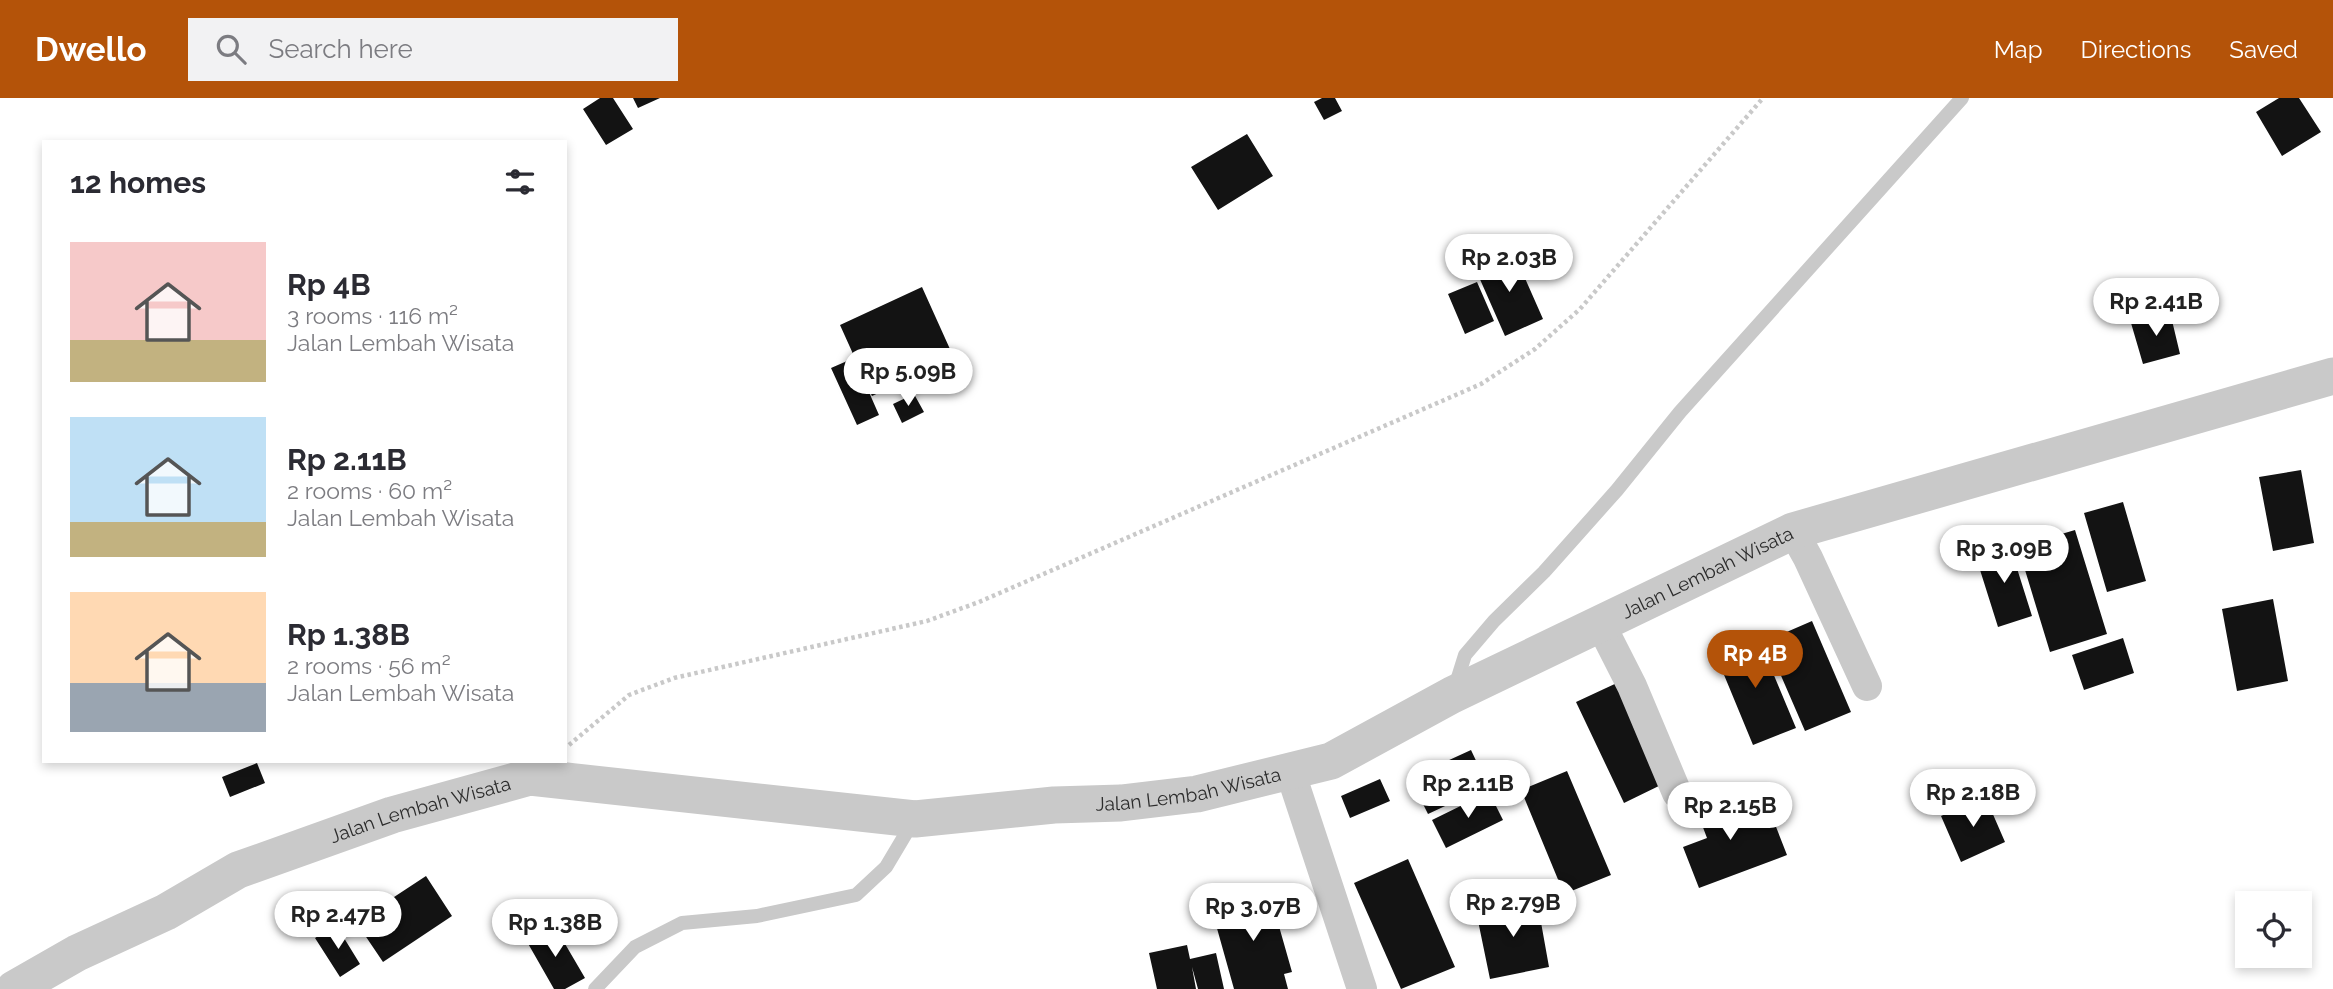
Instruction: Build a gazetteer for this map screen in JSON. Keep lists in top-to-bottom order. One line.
{"streets":{"street":["Jalan Lembah Wisata"]},"page":{"header":"Dwello","search":"Search here","nav":["Map","Directions","Saved"],"heading":"12 homes","list":[{"name":"Rp 4B","note":"3 rooms · 116 m² · Jalan Lembah Wisata"},{"name":"Rp 2.11B","note":"2 rooms · 60 m² · Jalan Lembah Wisata"},{"name":"Rp 1.38B","note":"2 rooms · 56 m² · Jalan Lembah Wisata"}],"price":["Rp 2.03B","Rp 2.41B","Rp 5.09B","Rp 3.09B","Rp 4B","Rp 2.11B","Rp 2.18B","Rp 2.15B","Rp 2.79B","Rp 3.07B","Rp 2.47B","Rp 1.38B"]}}
